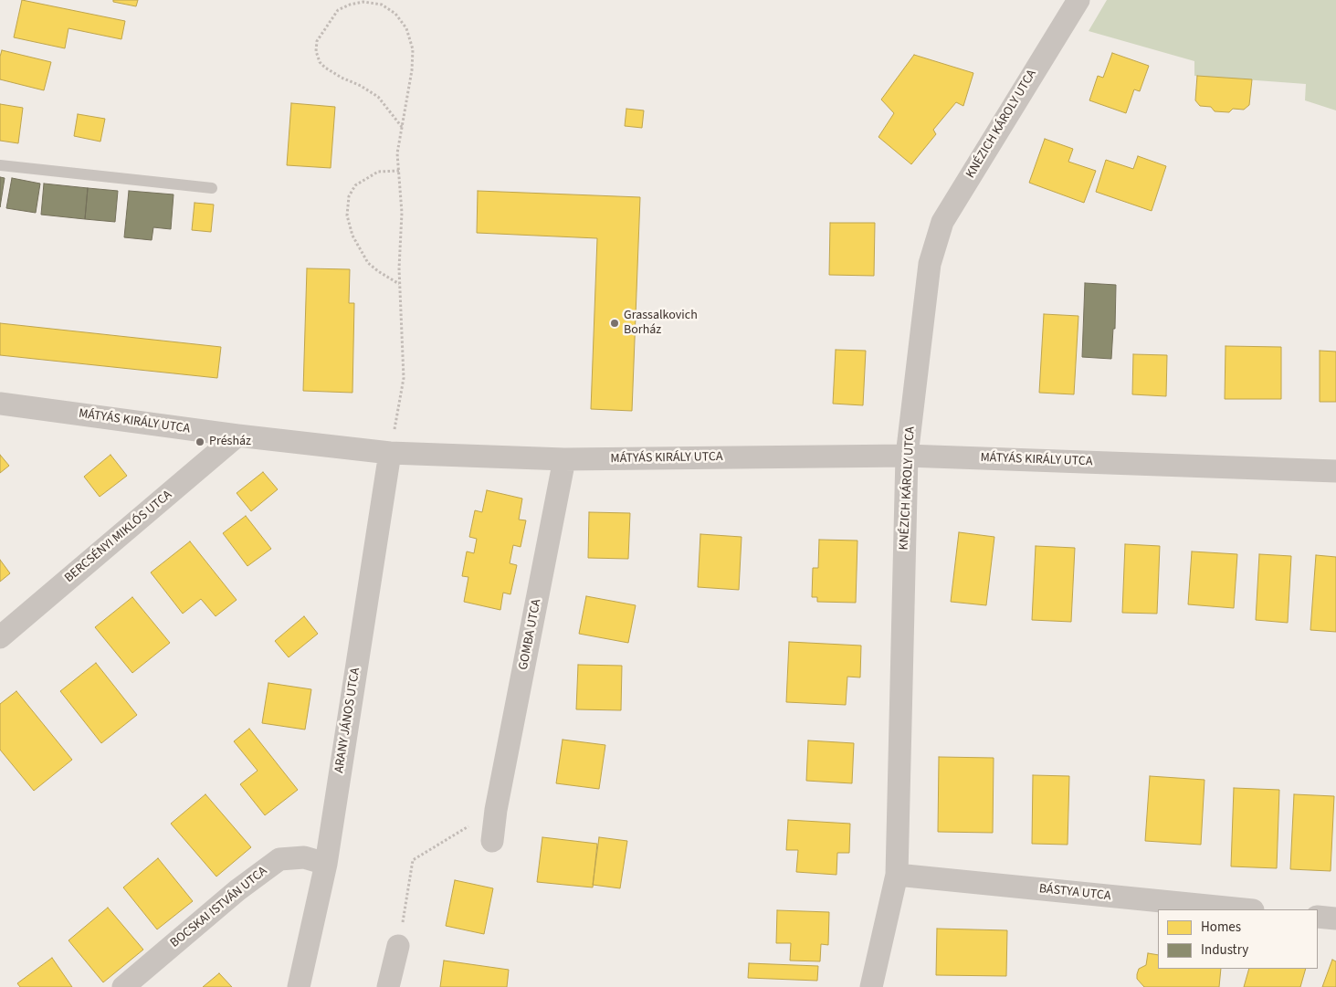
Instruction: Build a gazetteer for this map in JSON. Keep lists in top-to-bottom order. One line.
{"streets":{"street":["KNÉZICH KÁROLY UTCA","MÁTYÁS KIRÁLY UTCA","BERCSÉNYI MIKLÓS UTCA","GOMBA UTCA","ARANY JÁNOS UTCA","BÁSTYA UTCA","BOCSKAI ISTVÁN UTCA"]},"crossings":[["KNÉZICH KÁROLY UTCA","MÁTYÁS KIRÁLY UTCA"],["KNÉZICH KÁROLY UTCA","BÁSTYA UTCA"],["MÁTYÁS KIRÁLY UTCA","BERCSÉNYI MIKLÓS UTCA"],["MÁTYÁS KIRÁLY UTCA","GOMBA UTCA"],["MÁTYÁS KIRÁLY UTCA","ARANY JÁNOS UTCA"],["ARANY JÁNOS UTCA","BOCSKAI ISTVÁN UTCA"]],"places":["Grassalkovich Borház","Présház"],"legend":["Homes","Industry"]}
